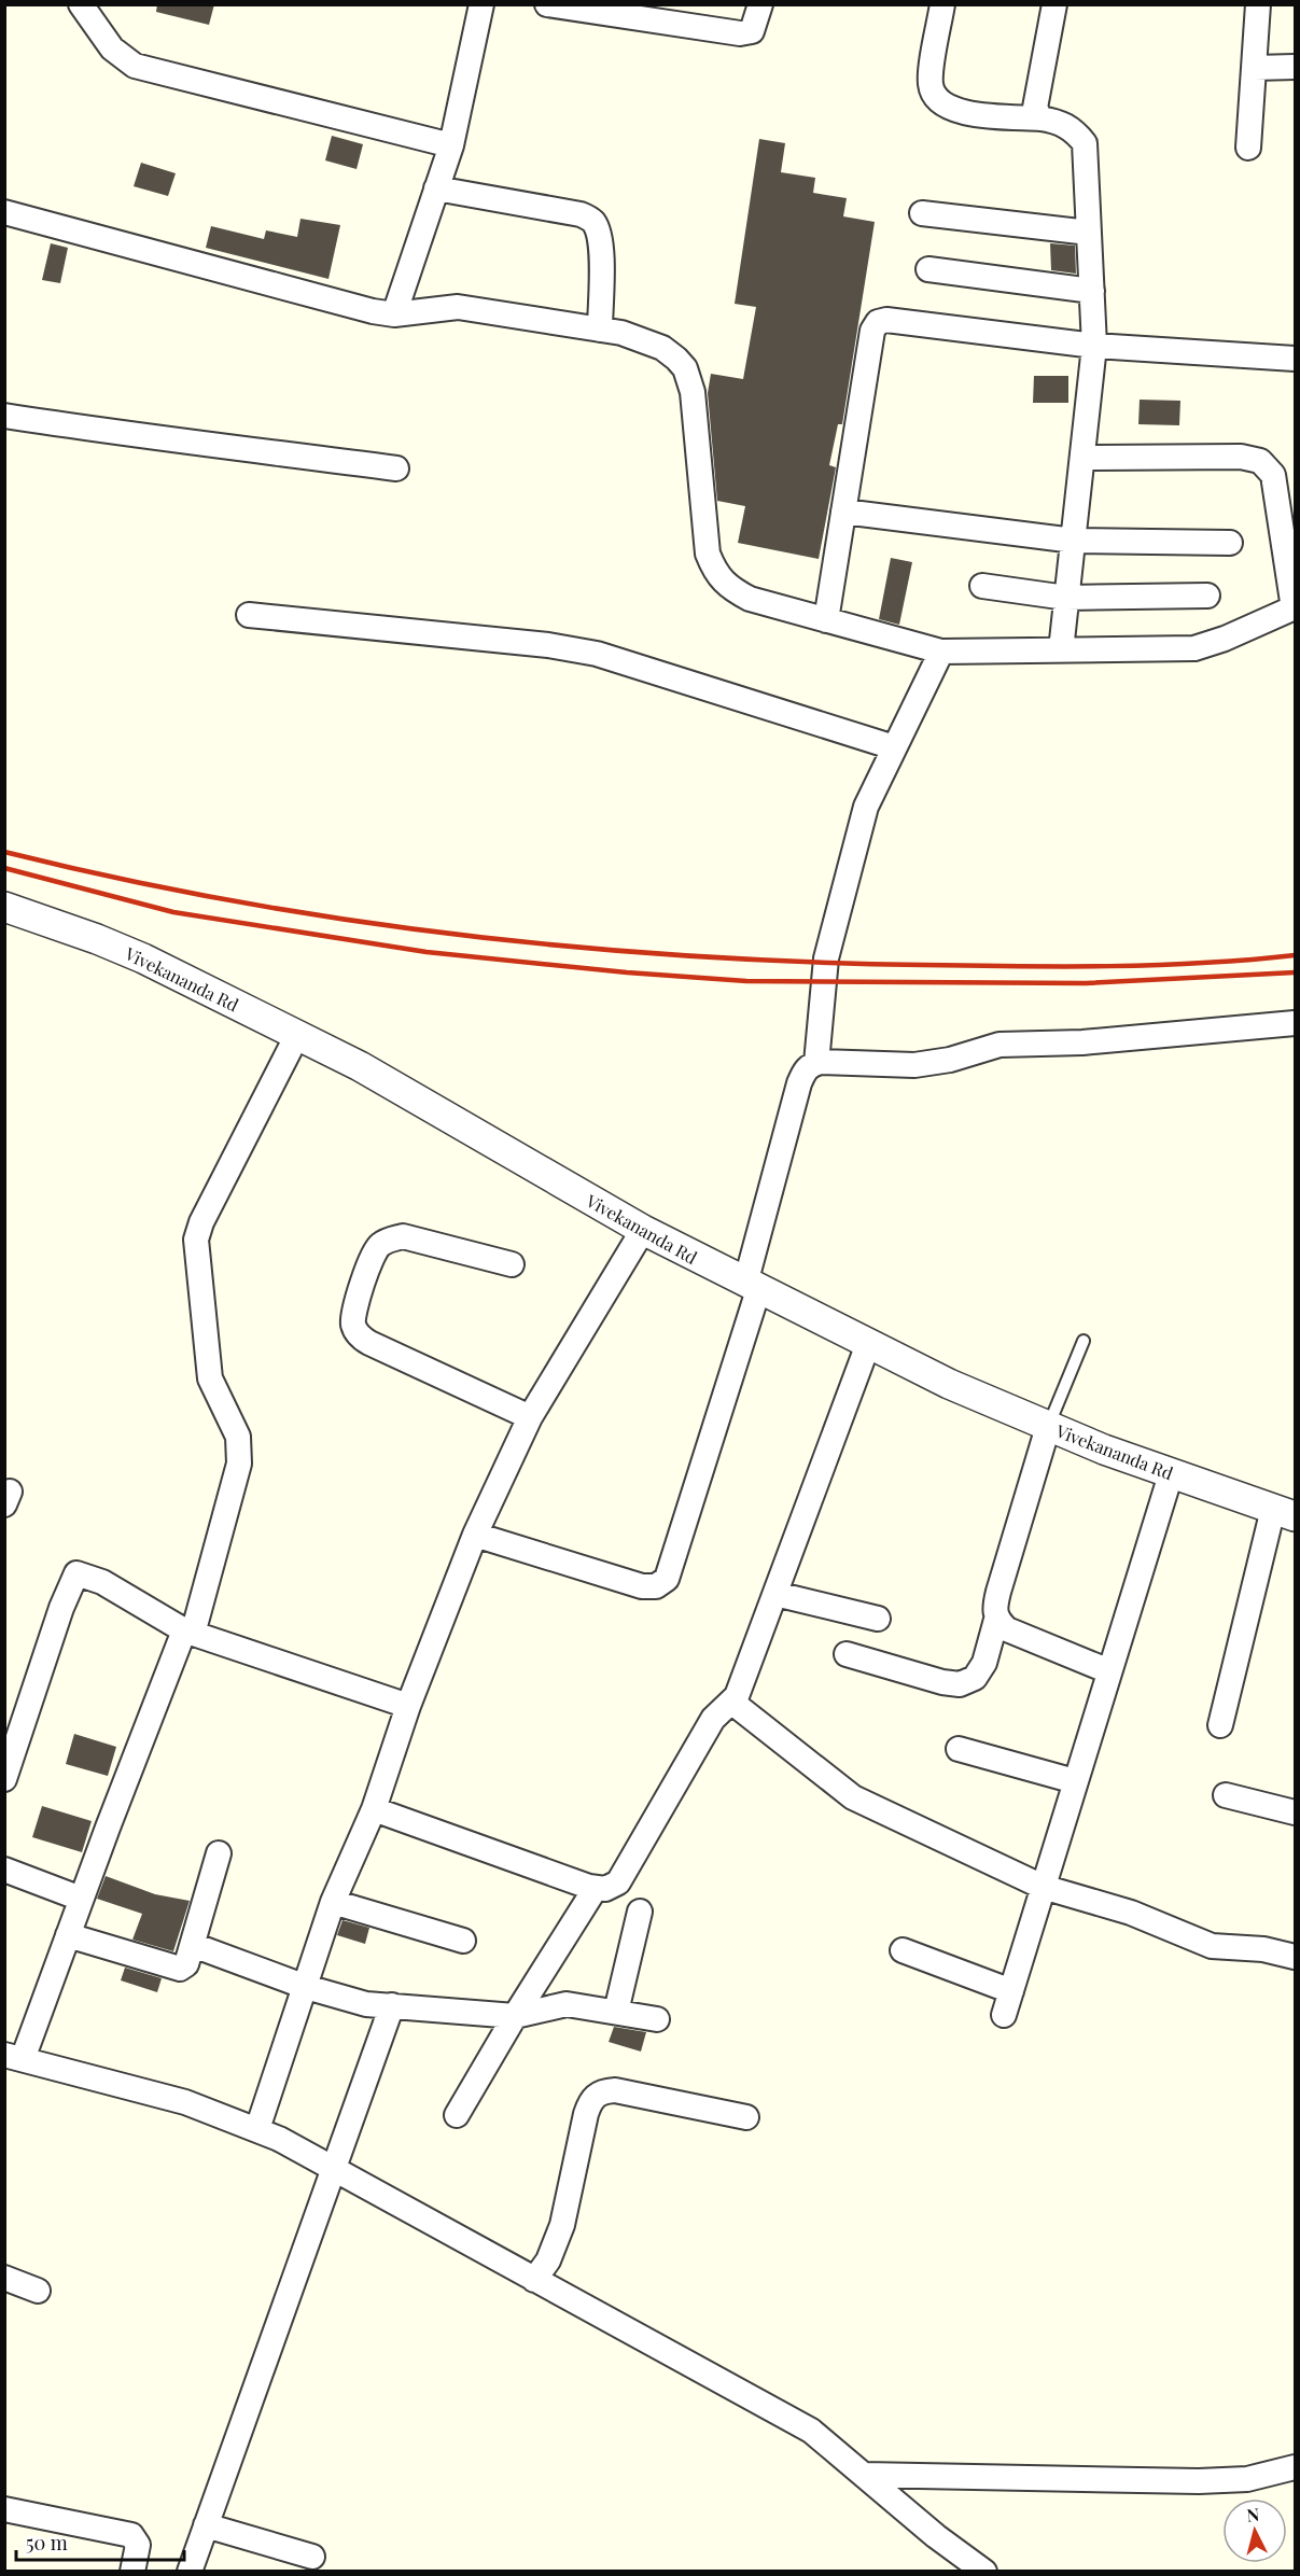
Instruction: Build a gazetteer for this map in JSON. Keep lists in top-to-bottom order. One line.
{"streets":{"street":["Vivekananda Rd"]},"scale_bar":"50 m","north":"top"}
